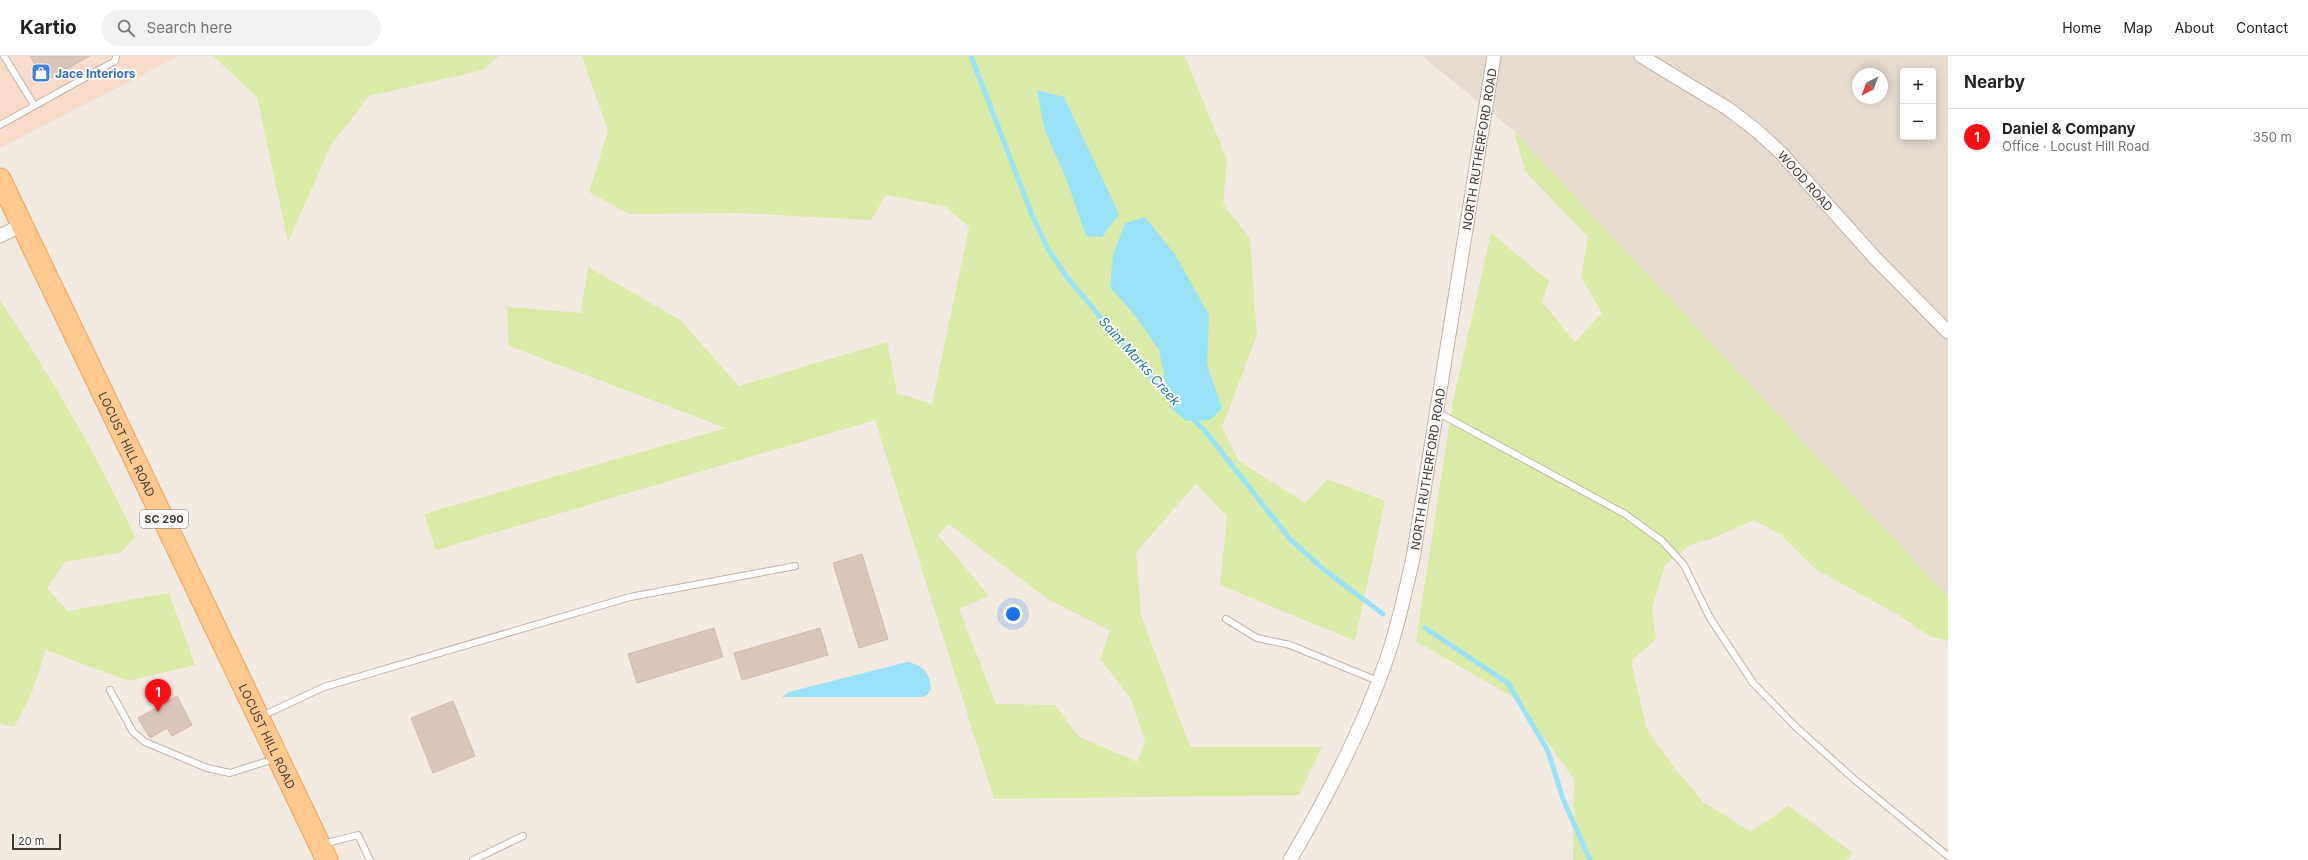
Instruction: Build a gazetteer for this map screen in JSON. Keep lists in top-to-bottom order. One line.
{"streets":{"main road":["LOCUST HILL ROAD","SC 290"],"street":["NORTH RUTHERFORD ROAD","WOOD ROAD"]},"water":["Saint Marks Creek"],"places":{"shop":["Jace Interiors"]},"scale_bar":"20 m","north":"bottom left","page":{"header":"Kartio","search":"Search here","nav":["Home","Map","About","Contact"],"heading":"Nearby","map_buttons":["+","−"],"list":[{"mark":"1","name":"Daniel & Company","note":"Office · Locust Hill Road","value":"350 m"}],"pins":"1","scale":"20 m"}}
